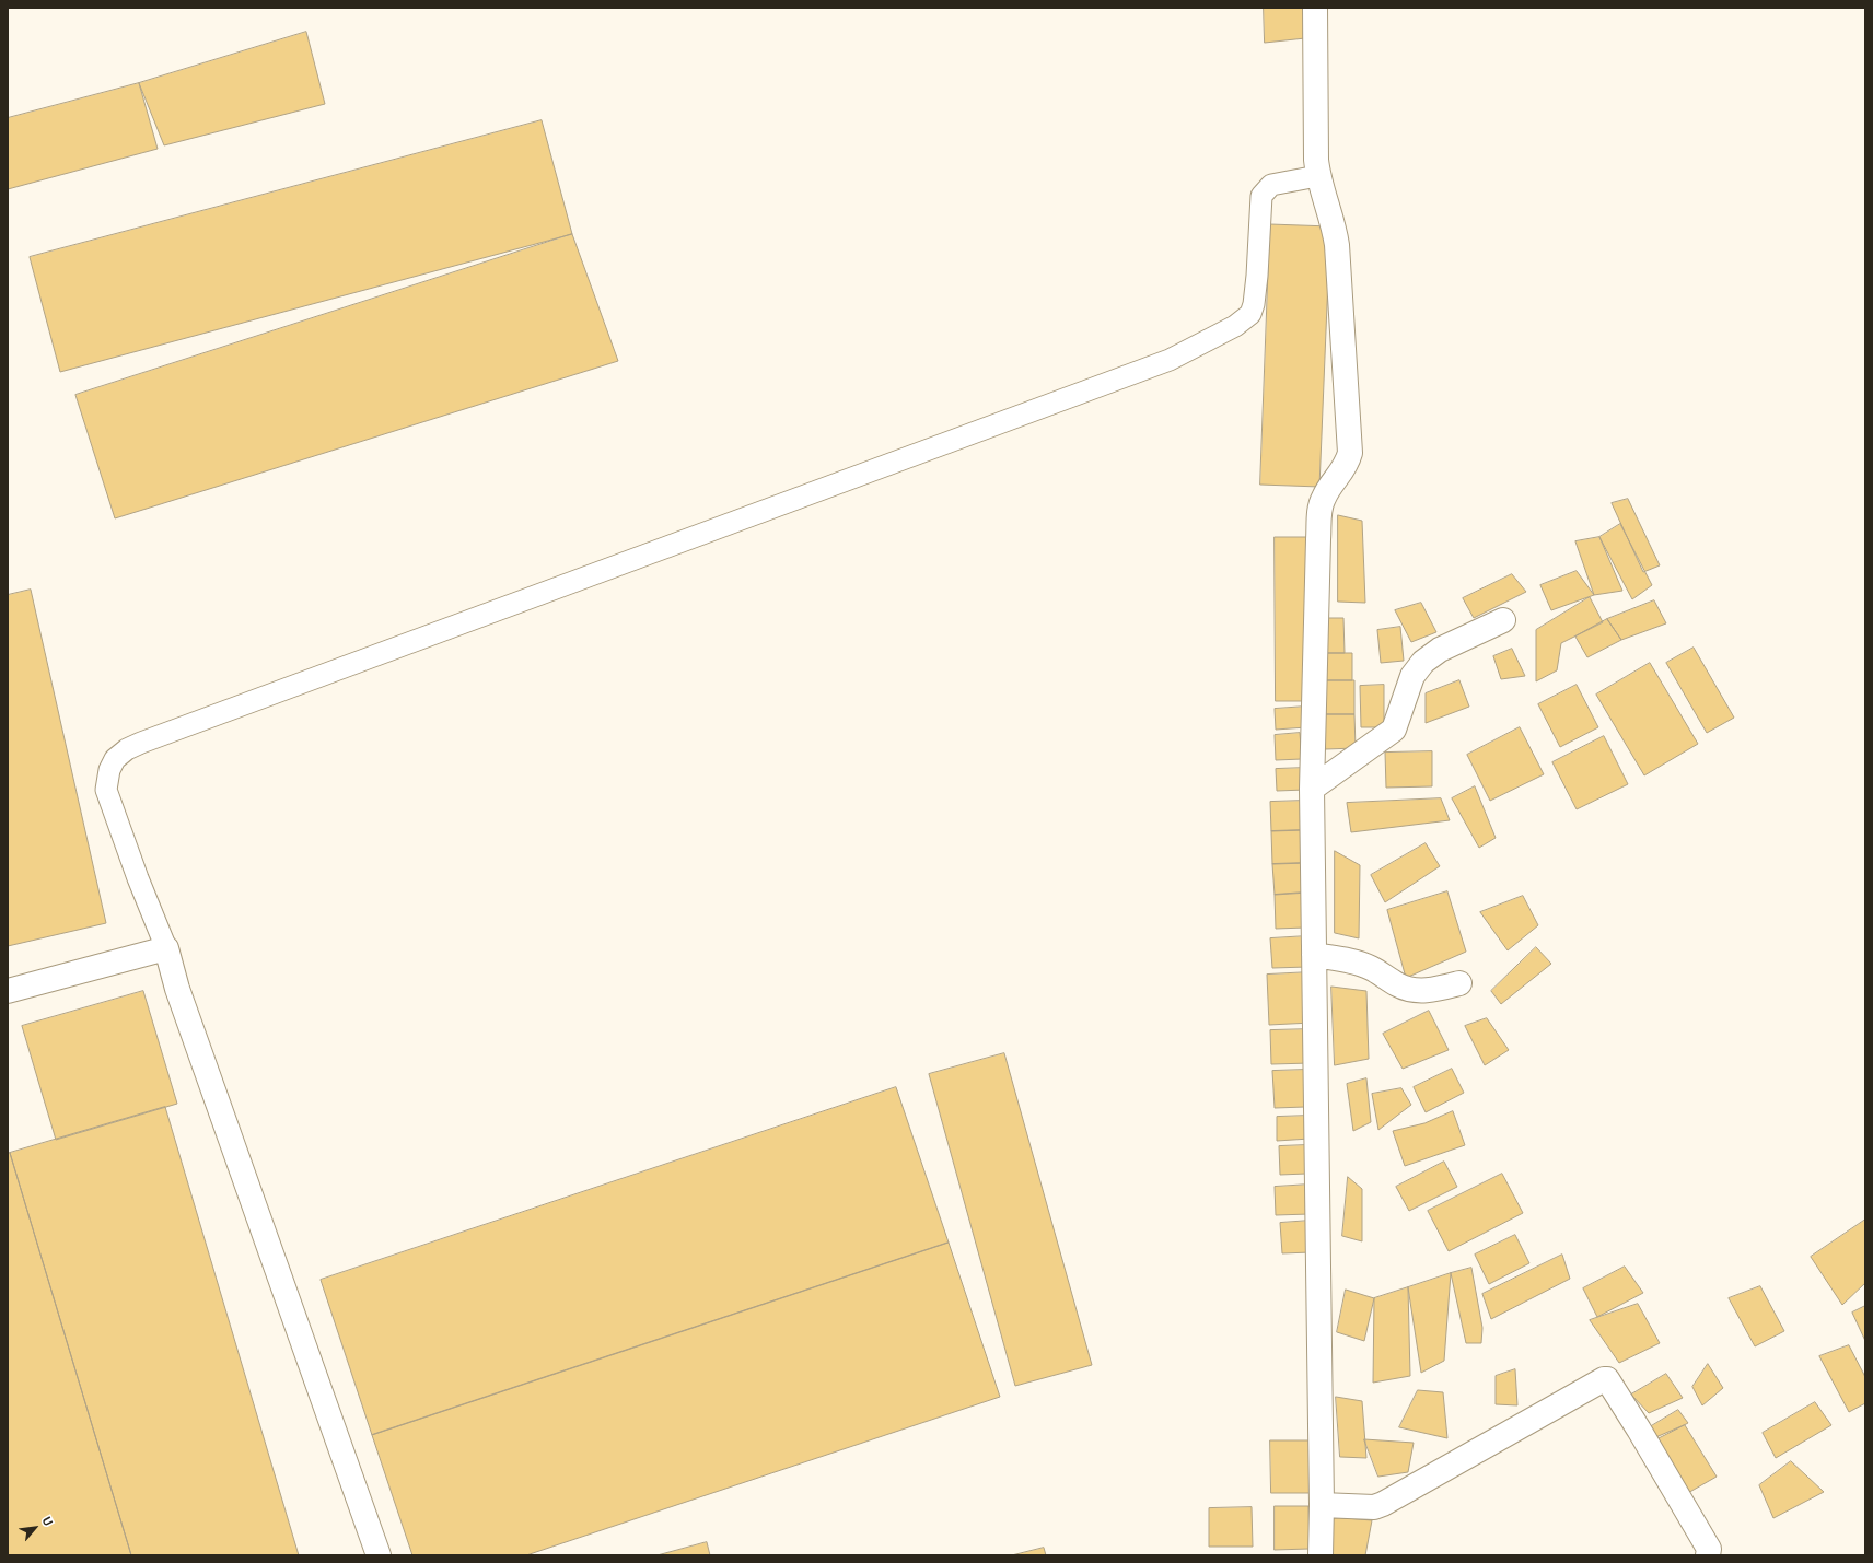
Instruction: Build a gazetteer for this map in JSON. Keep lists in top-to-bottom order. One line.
{"north":"top right"}
